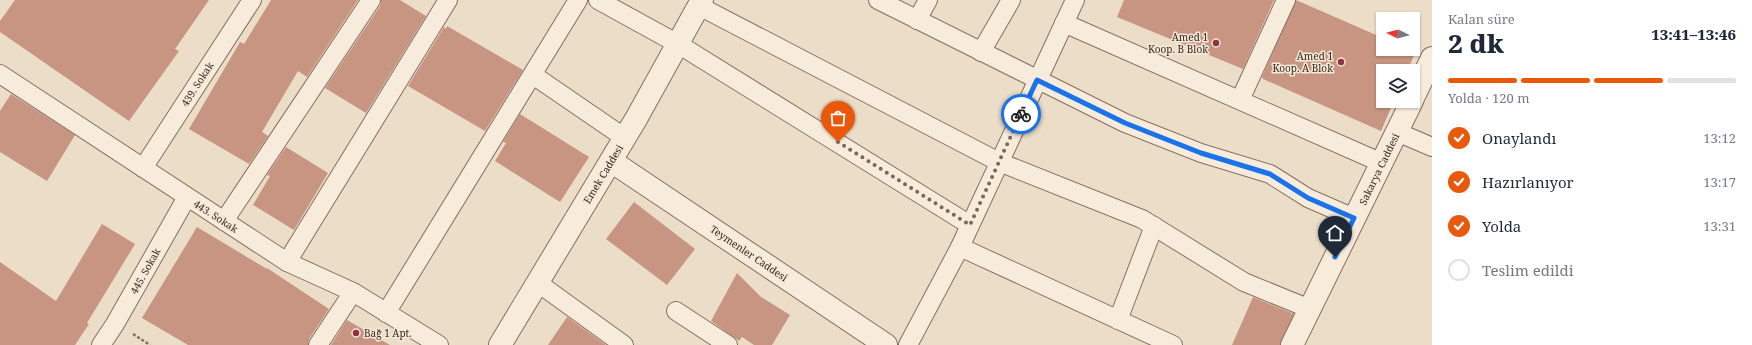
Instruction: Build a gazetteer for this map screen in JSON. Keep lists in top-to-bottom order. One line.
{"streets":{"street":["439. Sokak","Sakarya Caddesi","Emek Caddesi","443. Sokak","Teymenler Caddesi","445. Sokak"]},"crossings":[["439. Sokak","443. Sokak"],["Emek Caddesi","Teymenler Caddesi"],["443. Sokak","445. Sokak"]],"places":["Amed 1 Koop. B Blok","Amed 1 Koop. A Blok","Bağ 1 Apt."],"north":"left","page":{"heading":["2 dk","Kalan süre","13:41–13:46"],"bar":"Yolda · 120 m","list":[["Onaylandı","13:12"],["Hazırlanıyor","13:17"],["Yolda","13:31"],"Teslim edildi"]}}
